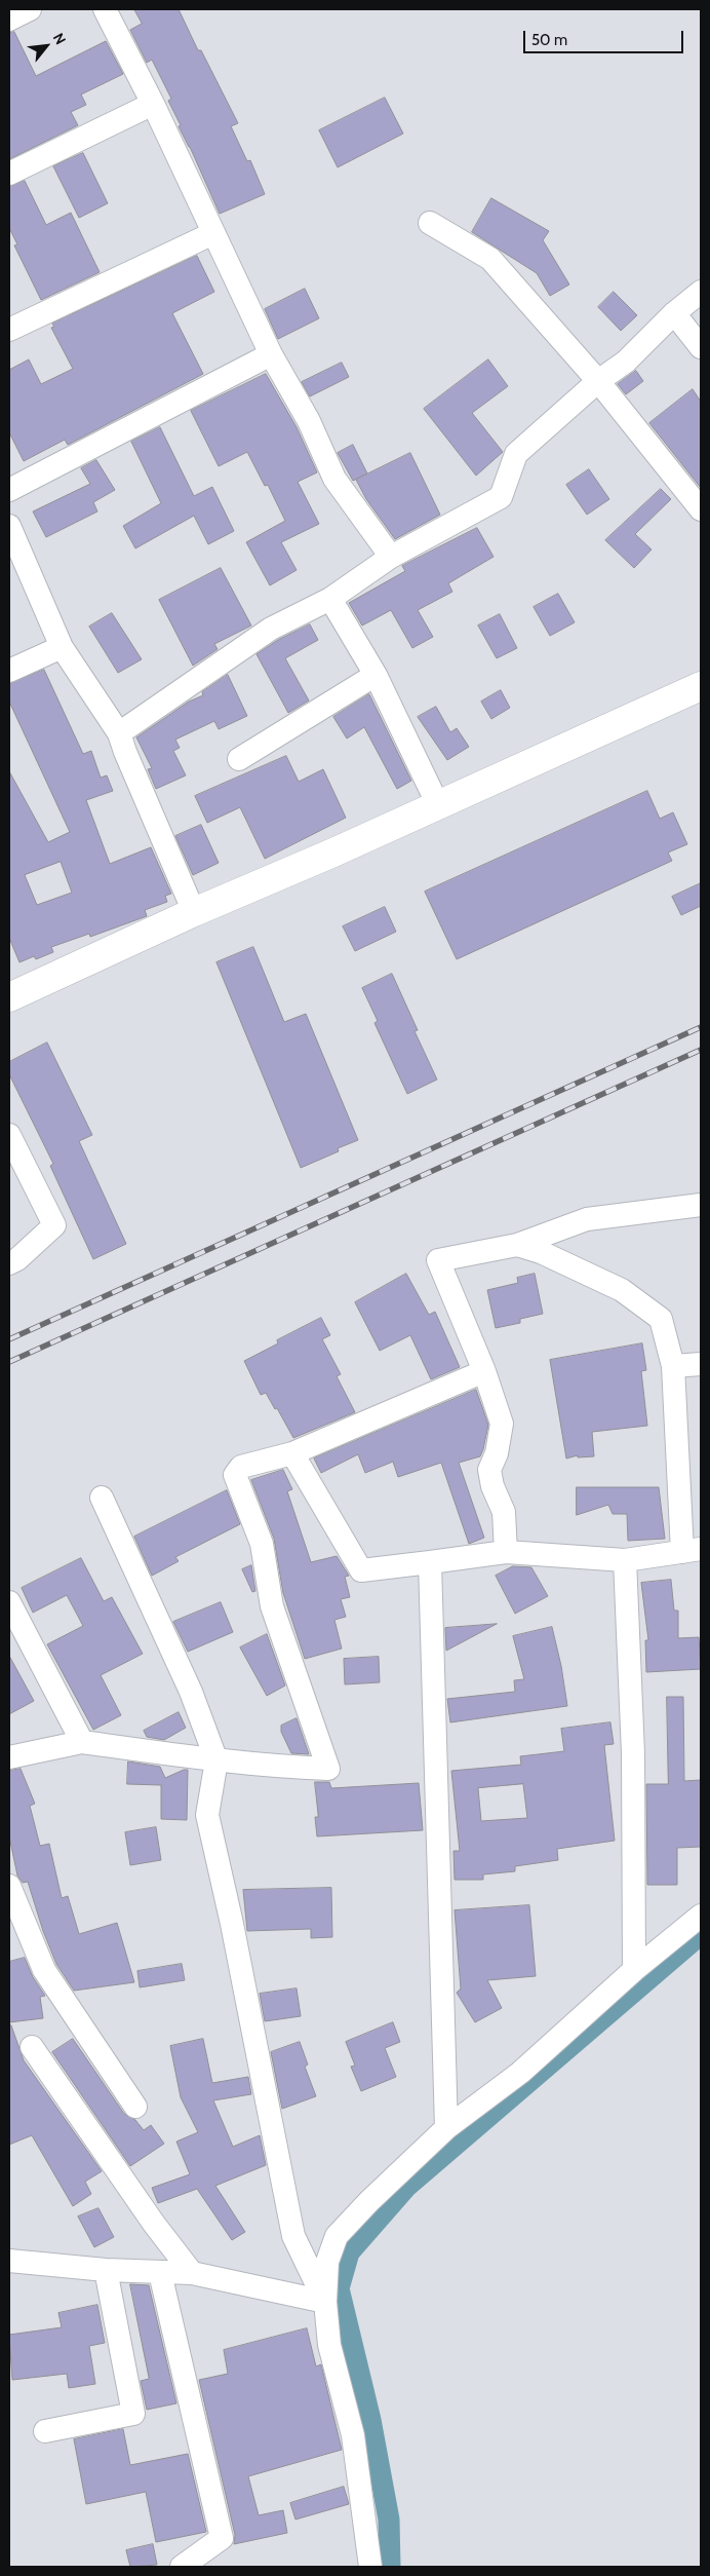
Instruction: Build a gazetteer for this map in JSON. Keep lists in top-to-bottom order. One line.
{"scale_bar":"50 m","north":"top right"}
